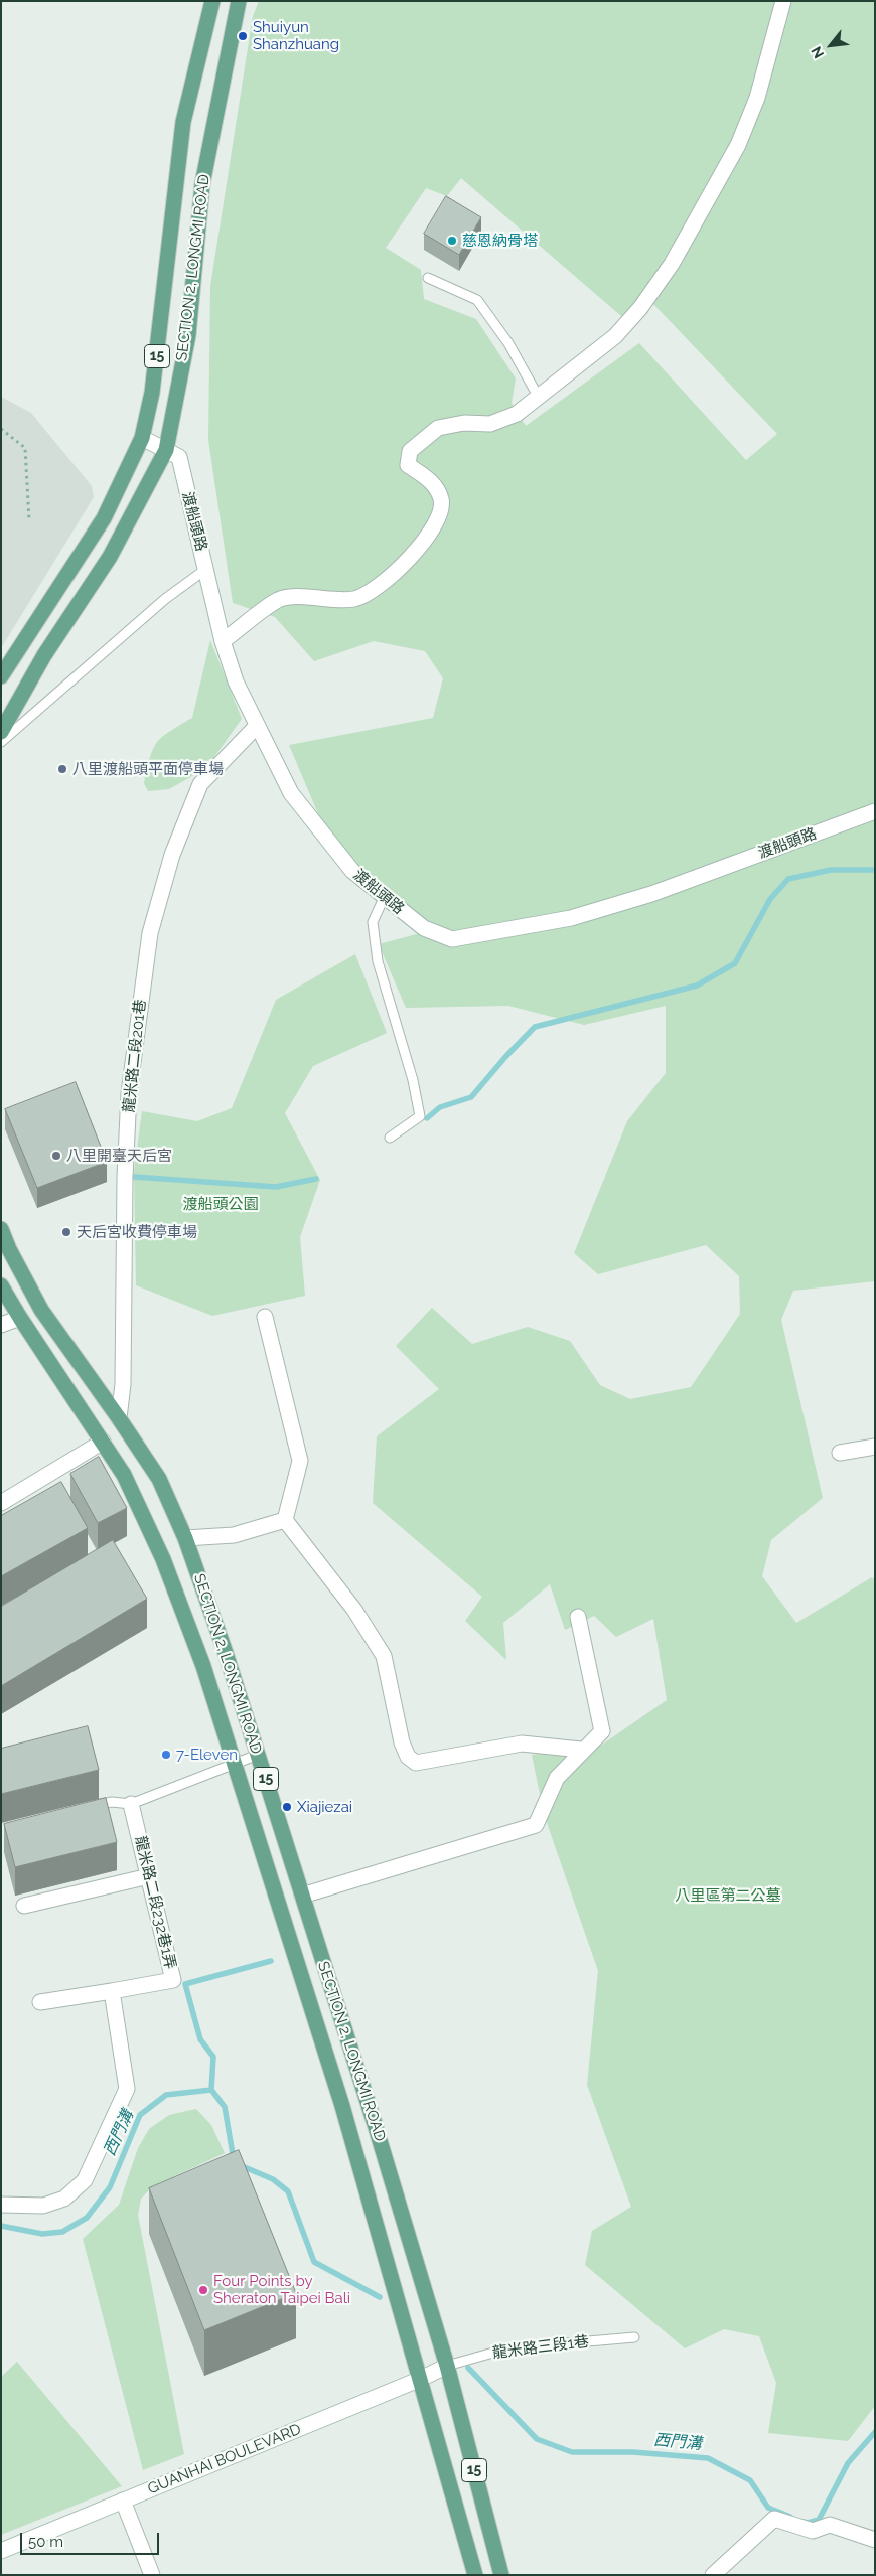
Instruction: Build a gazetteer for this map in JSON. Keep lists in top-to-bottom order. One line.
{"streets":{"main road":["SECTION 2, LONGMI ROAD","15"],"street":["渡船頭路","龍米路二段201巷","龍米路二段232巷1弄","GUANHAI BOULEVARD"],"lane":["龍米路三段1巷"]},"crossings":[["SECTION 2, LONGMI ROAD","15"],["SECTION 2, LONGMI ROAD","渡船頭路"],["SECTION 2, LONGMI ROAD","龍米路二段201巷"],["SECTION 2, LONGMI ROAD","龍米路三段1巷"],["SECTION 2, LONGMI ROAD","GUANHAI BOULEVARD"],["15","龍米路三段1巷"],["15","GUANHAI BOULEVARD"],["渡船頭路","龍米路二段201巷"],["龍米路三段1巷","GUANHAI BOULEVARD"]],"water":["西門溝"],"parks":["渡船頭公園","八里區第二公墓"],"places":["Shuiyun Shanzhuang","慈恩納骨塔","八里渡船頭平面停車場","八里開臺天后宮","天后宮收費停車場","7-Eleven","Xiajiezai","Four Points by Sheraton Taipei Bali"],"scale_bar":"50 m","north":"bottom left"}
